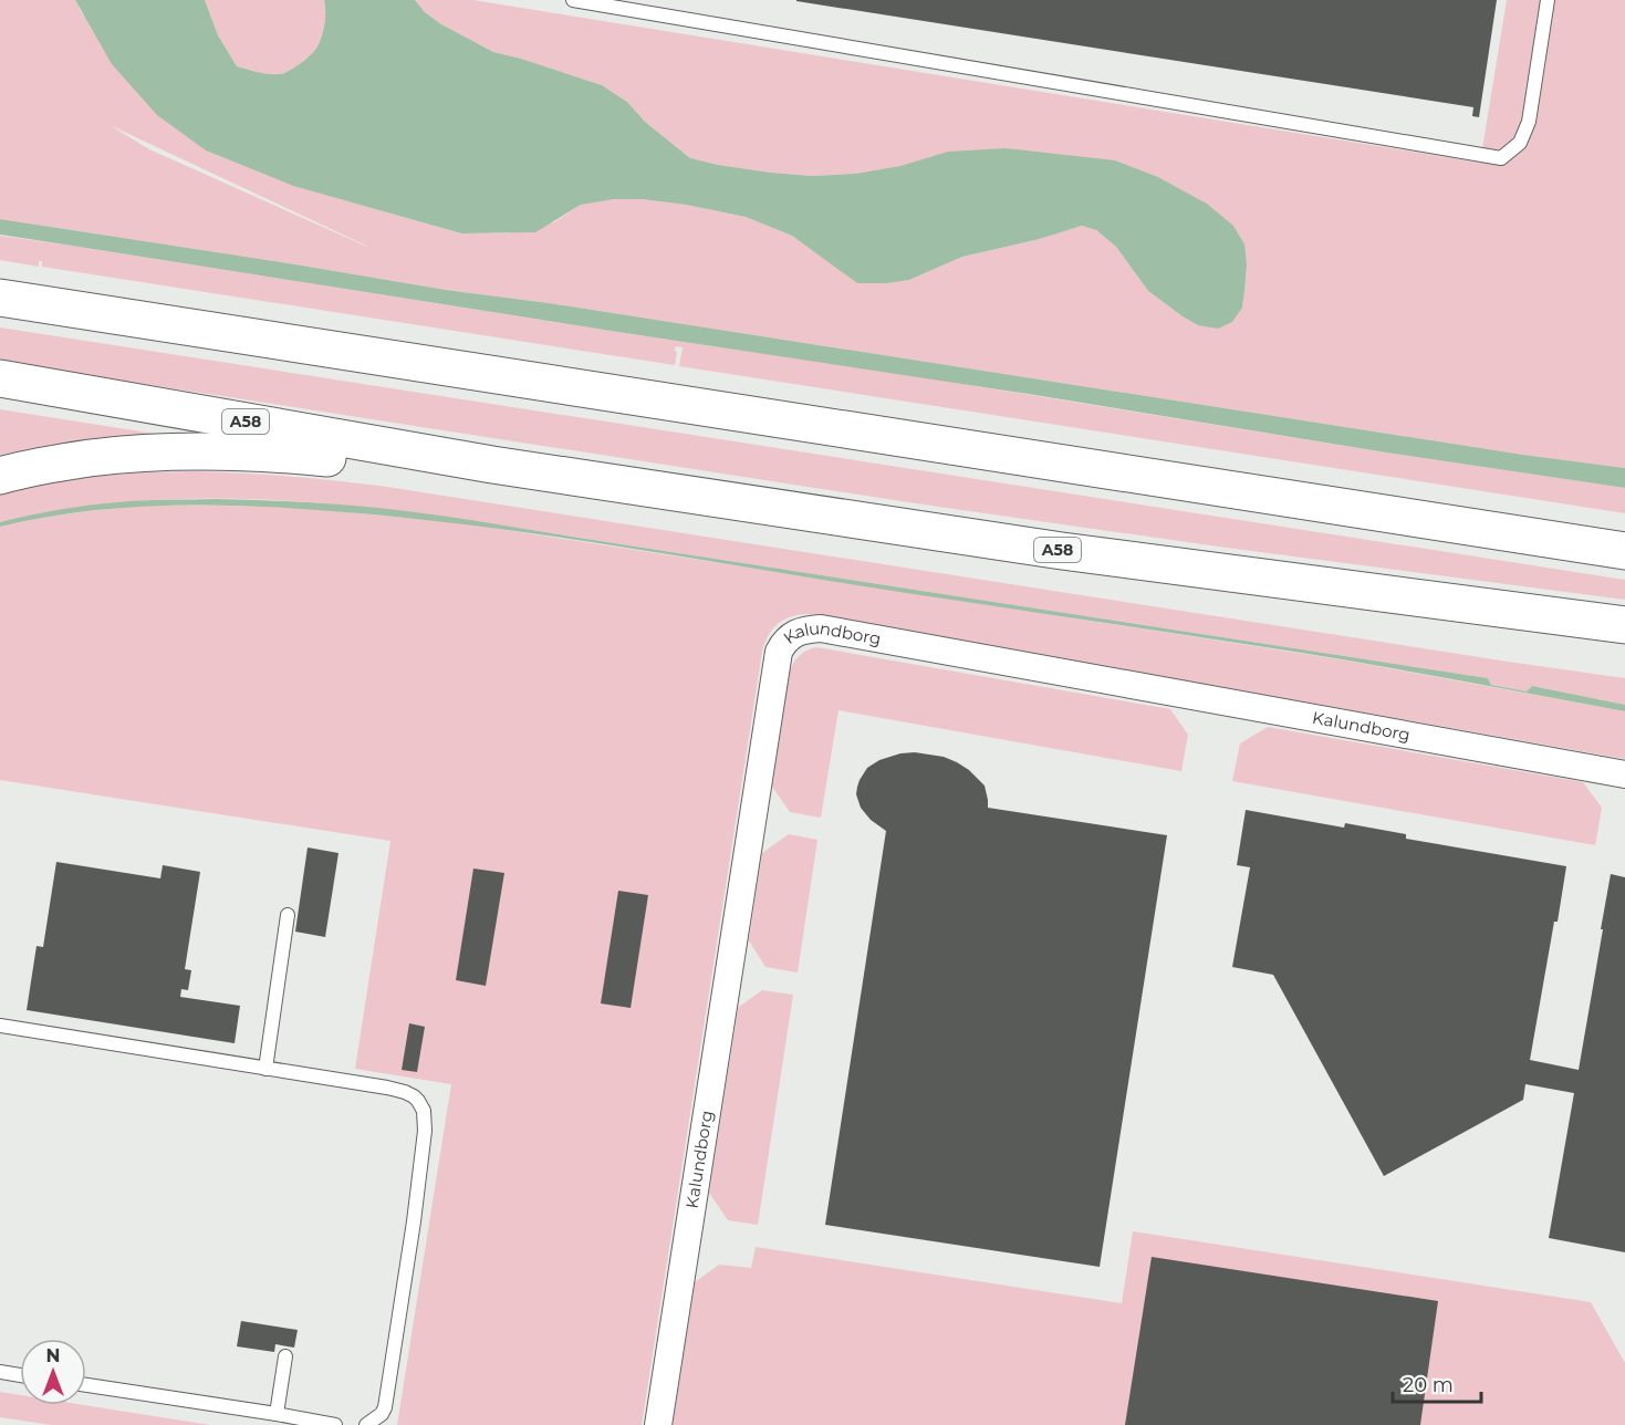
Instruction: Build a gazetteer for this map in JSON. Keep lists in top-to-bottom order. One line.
{"streets":{"highway":["A58"],"street":["Kalundborg"]},"scale_bar":"20 m","north":"top"}
